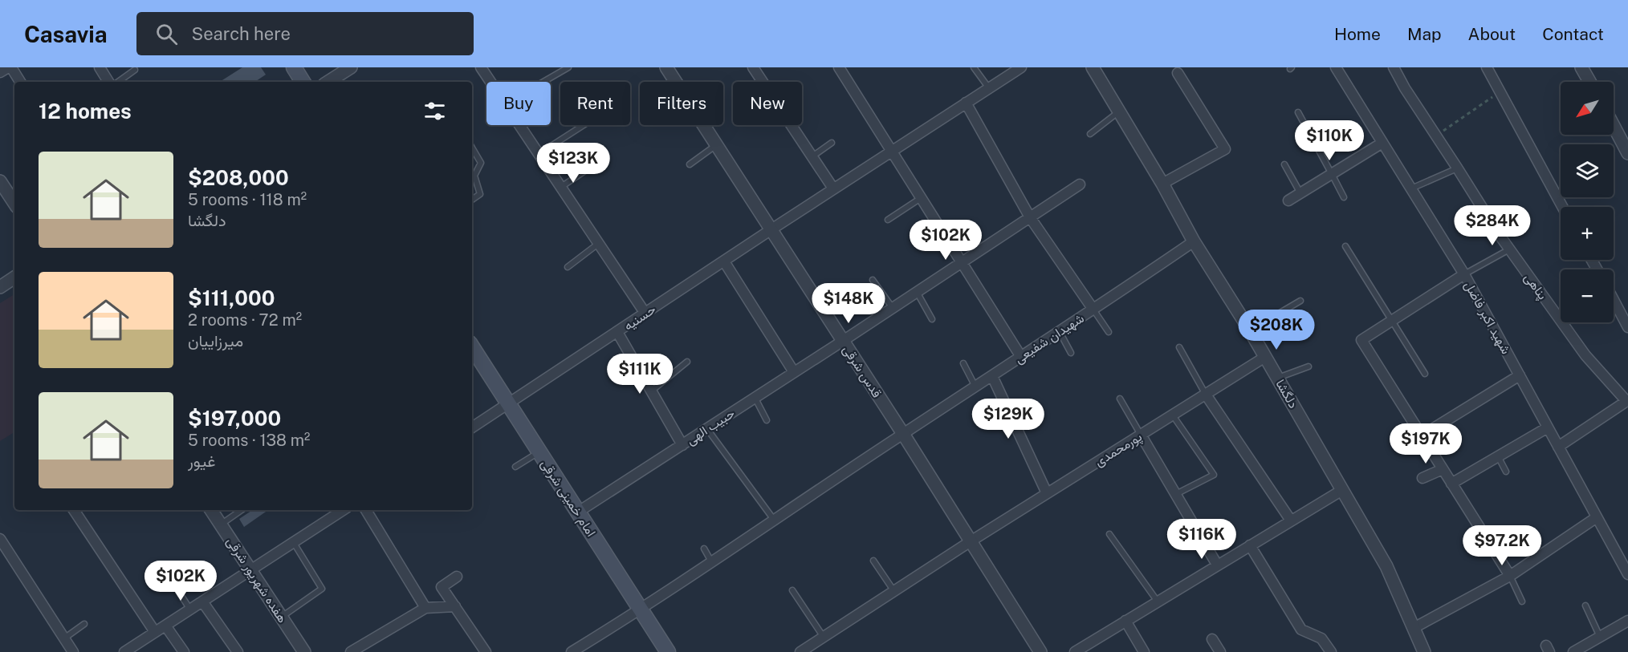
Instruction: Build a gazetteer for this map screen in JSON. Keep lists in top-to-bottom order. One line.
{"streets":{"main road":["امام خمینی شرقی"],"street":["پناهی","حسنیه","شهید اکبر فاضل","شهیدان شفیعی","قدس شرقی","دلگشا","حبیب الهی","پورمحمدی","هفده شهریور شرقی"]},"crossings":[["حسنیه","قدس شرقی"],["حسنیه","امام خمینی شرقی"],["شهیدان شفیعی","قدس شرقی"],["شهیدان شفیعی","دلگشا"],["شهیدان شفیعی","امام خمینی شرقی"],["قدس شرقی","حبیب الهی"],["قدس شرقی","پورمحمدی"],["دلگشا","پورمحمدی"],["حبیب الهی","امام خمینی شرقی"]],"north":"bottom left","page":{"header":"Casavia","search":"Search here","nav":["Home","Map","About","Contact"],"map_buttons":["+","−"],"chip":["Buy","Rent","Filters","New"],"heading":"12 homes","price":["$110K","$123K","$284K","$102K","$148K","$208K","$111K","$129K","$197K","$116K","$97.2K","$102K"],"list":[{"name":"$208,000","note":"5 rooms · 118 m² · دلگشا"},{"name":"$111,000","note":"2 rooms · 72 m² · میرزاییان"},{"name":"$197,000","note":"5 rooms · 138 m² · غیور"}]}}
